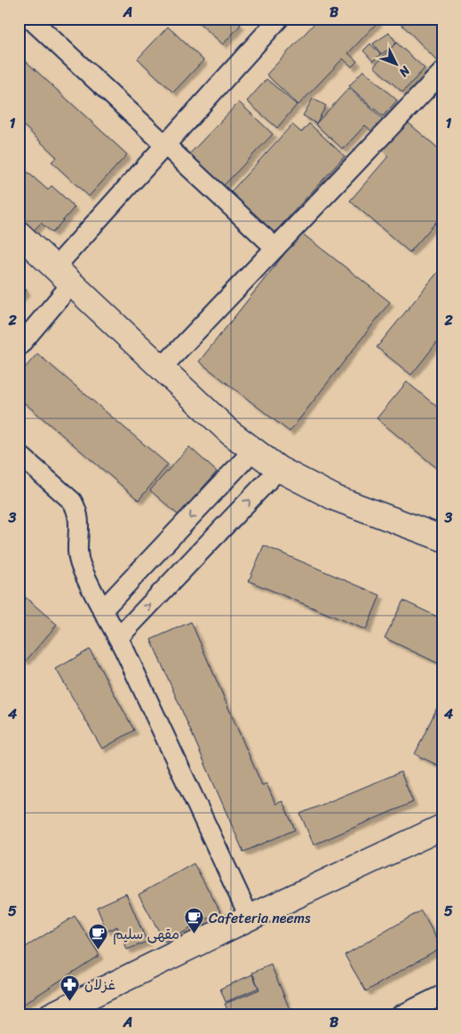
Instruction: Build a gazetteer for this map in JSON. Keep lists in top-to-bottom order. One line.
{"places":{"cafe":["Cafeteria neems","مقهى سليم"],"pharmacy":["غزلان"]},"north":"bottom right","grid":{"columns":["A","B"],"rows":["1","2","3","4","5"]}}
